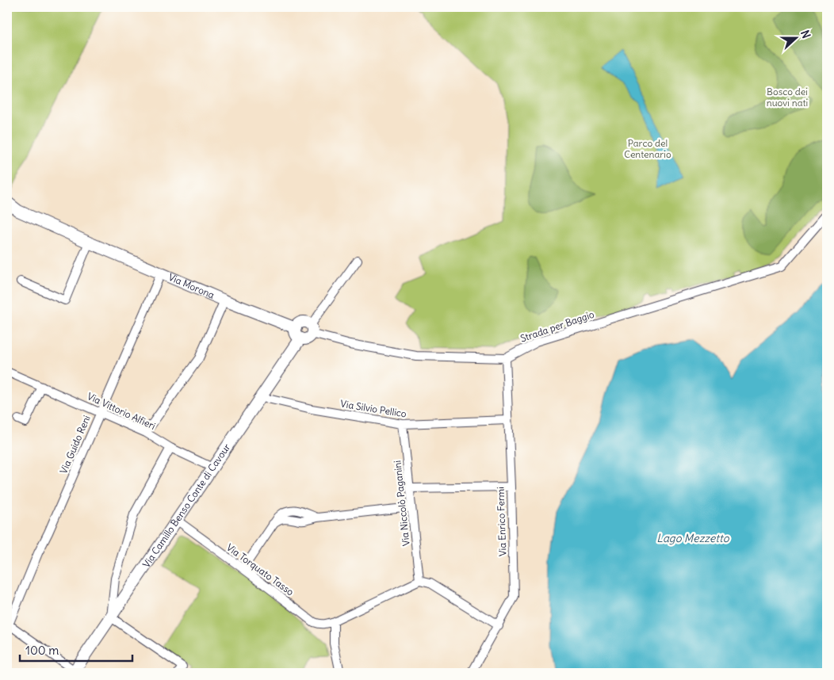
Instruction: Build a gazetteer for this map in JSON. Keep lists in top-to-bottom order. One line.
{"streets":{"main road":["Via Morona","Via Camillo Benso Conte di Cavour"],"street":["Strada per Baggio","Via Silvio Pellico","Via Vittorio Alfieri","Via Guido Reni","Via Niccolò Paganini","Via Enrico Fermi","Via Torquato Tasso"]},"crossings":[["Via Morona","Via Guido Reni"],["Via Morona","Via Camillo Benso Conte di Cavour"],["Strada per Baggio","Via Enrico Fermi"],["Via Silvio Pellico","Via Niccolò Paganini"],["Via Silvio Pellico","Via Camillo Benso Conte di Cavour"],["Via Silvio Pellico","Via Enrico Fermi"],["Via Vittorio Alfieri","Via Guido Reni"],["Via Vittorio Alfieri","Via Camillo Benso Conte di Cavour"],["Via Camillo Benso Conte di Cavour","Via Torquato Tasso"]],"water":["Lago Mezzetto"],"parks":["Bosco dei nuovi nati","Parco del Centenario"],"scale_bar":"100 m","north":"right"}
